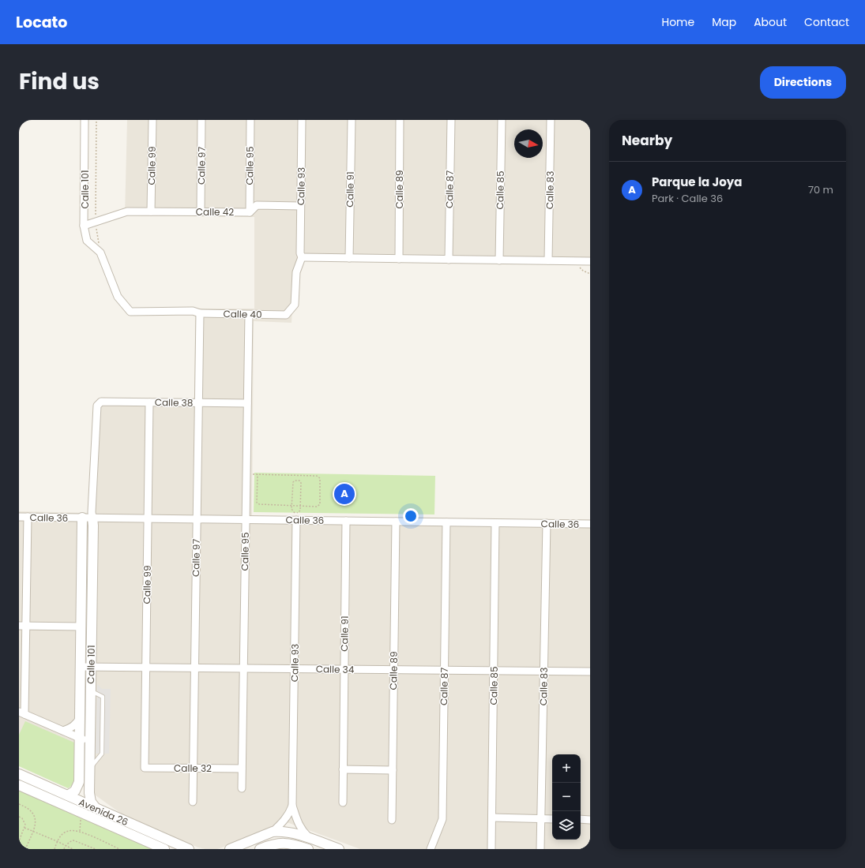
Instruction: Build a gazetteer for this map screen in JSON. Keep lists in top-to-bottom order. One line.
{"streets":{"street":["Calle 99","Calle 97","Calle 95","Calle 93","Calle 101","Calle 91","Calle 89","Calle 87","Calle 85","Calle 83","Calle 42","Calle 40","Calle 38","Calle 36","Calle 34","Calle 32","Avenida 26"]},"crossings":[["Calle 99","Calle 42"],["Calle 99","Calle 38"],["Calle 99","Calle 36"],["Calle 99","Calle 34"],["Calle 99","Calle 32"],["Calle 97","Calle 42"],["Calle 97","Calle 40"],["Calle 97","Calle 38"],["Calle 97","Calle 36"],["Calle 97","Calle 34"],["Calle 97","Calle 32"],["Calle 95","Calle 42"],["Calle 95","Calle 40"],["Calle 95","Calle 38"],["Calle 95","Calle 36"],["Calle 95","Calle 34"],["Calle 95","Calle 32"],["Calle 93","Calle 42"],["Calle 93","Calle 40"],["Calle 93","Calle 36"],["Calle 93","Calle 34"],["Calle 101","Calle 42"],["Calle 101","Calle 40"],["Calle 101","Calle 38"],["Calle 101","Calle 36"],["Calle 101","Calle 34"],["Calle 101","Avenida 26"],["Calle 91","Calle 36"],["Calle 91","Calle 34"],["Calle 89","Calle 36"],["Calle 89","Calle 34"],["Calle 87","Calle 36"],["Calle 87","Calle 34"],["Calle 85","Calle 36"],["Calle 85","Calle 34"],["Calle 83","Calle 36"],["Calle 83","Calle 34"],["Calle 38","Calle 36"]],"north":"right","page":{"header":"Locato","nav":["Home","Map","About","Contact"],"title":"Find us","buttons":"Directions","heading":"Nearby","list":[{"mark":"A","name":"Parque la Joya","note":"Park · Calle 36","value":"70 m"}],"pins":"A","map_buttons":["+","−"]}}
